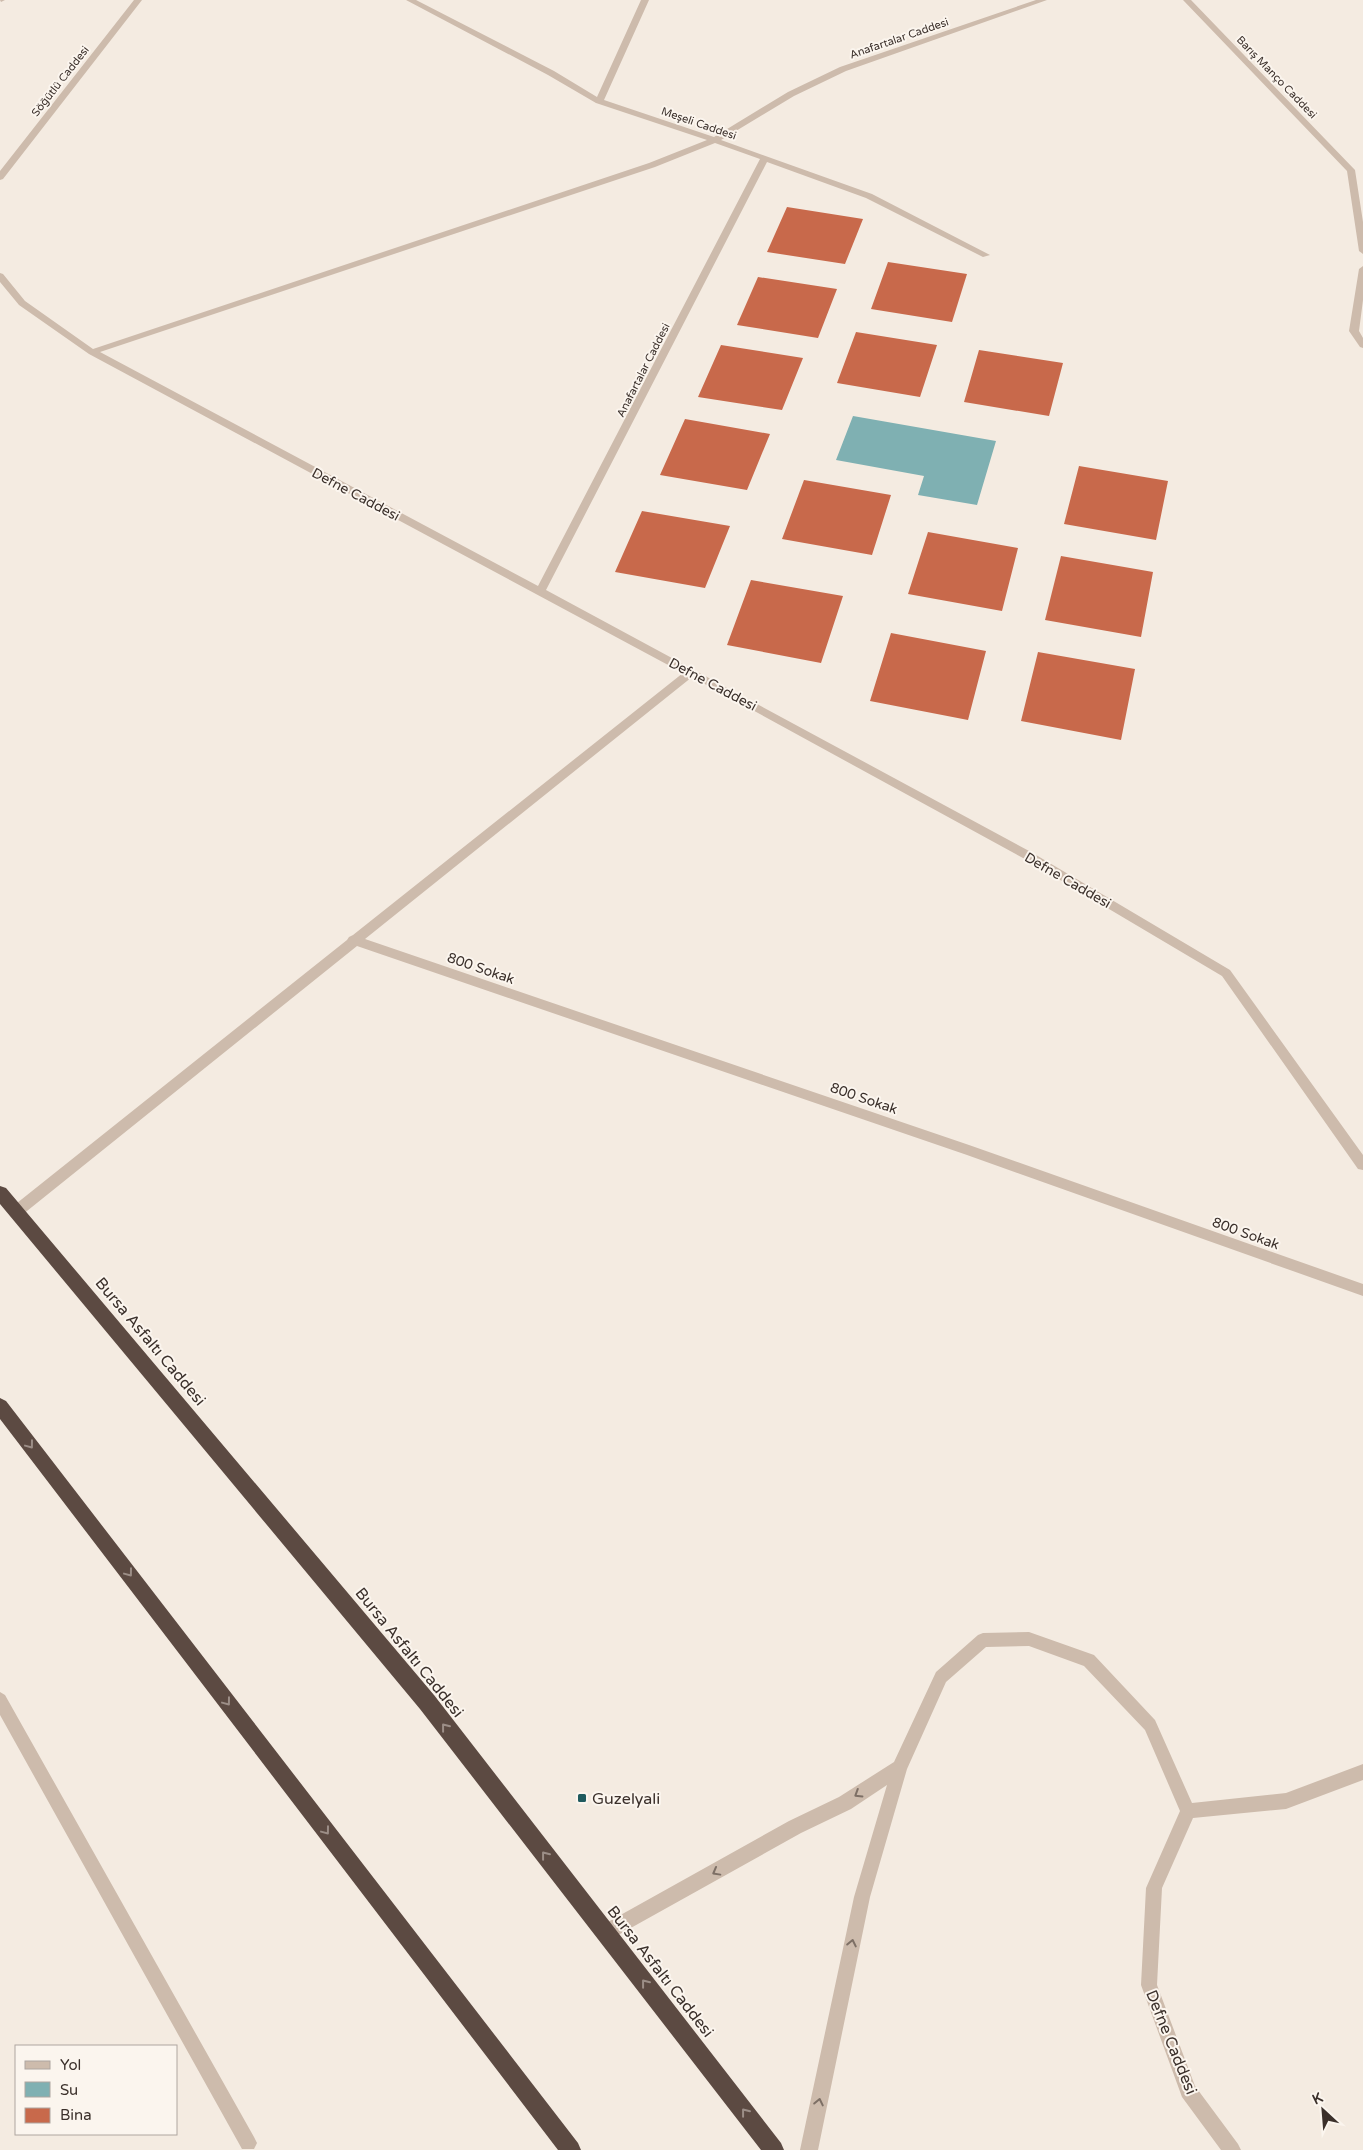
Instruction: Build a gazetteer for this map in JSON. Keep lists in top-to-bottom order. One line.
{"streets":{"highway":["Bursa Asfaltı Caddesi"],"street":["Anafartalar Caddesi","Barış Manço Caddesi","Söğütlü Caddesi","Meşeli Caddesi","Defne Caddesi","800 Sokak"]},"crossings":[["Anafartalar Caddesi","Meşeli Caddesi"],["Anafartalar Caddesi","Defne Caddesi"]],"one_way":["Bursa Asfaltı Caddesi"],"places":{"transit":["Guzelyali"]},"legend":["Yol","Su","Bina"],"north":"top left"}
